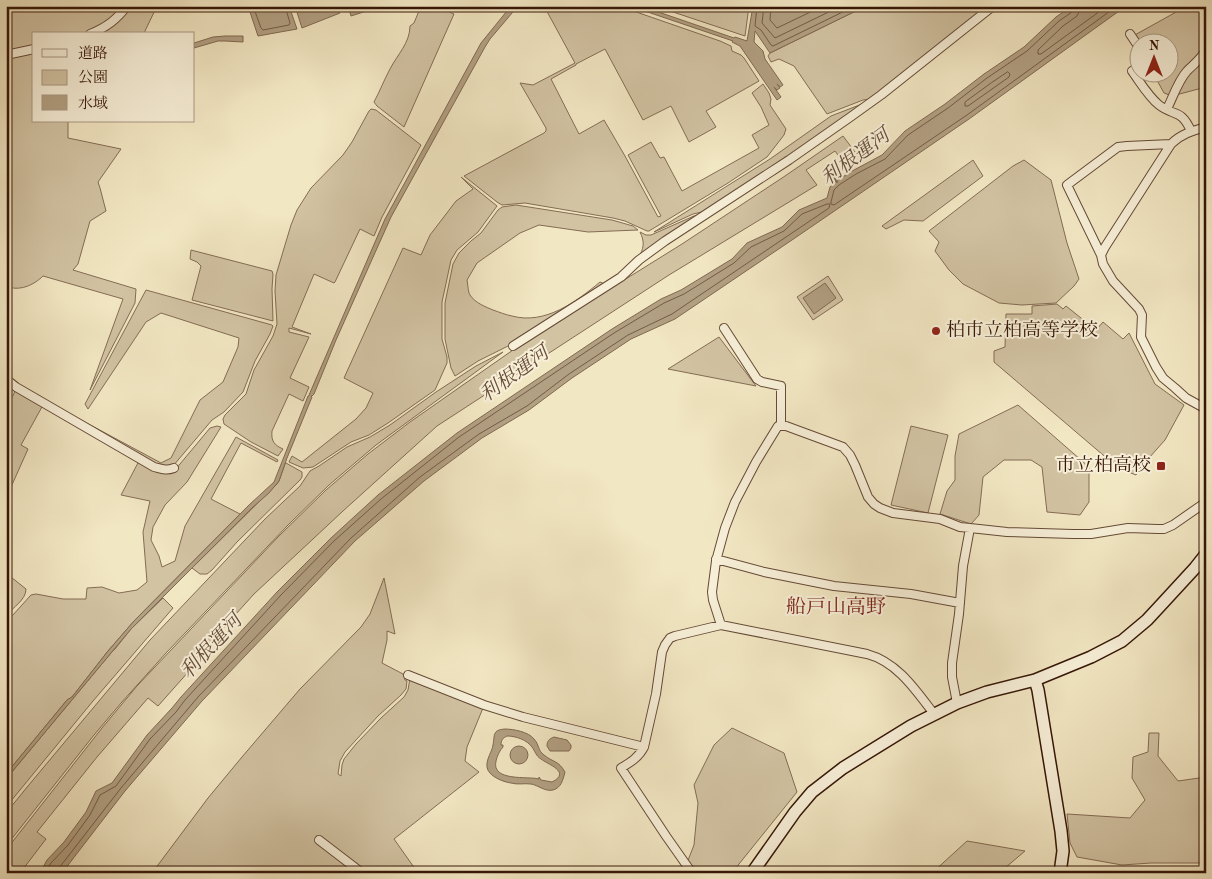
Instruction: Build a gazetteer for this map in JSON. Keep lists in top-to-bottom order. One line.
{"districts":["船戸山高野"],"water":["利根運河"],"places":{"other":["柏市立柏高等学校"],"transit":["市立柏高校"]},"legend":["道路","公園","水域"],"north":"top"}
